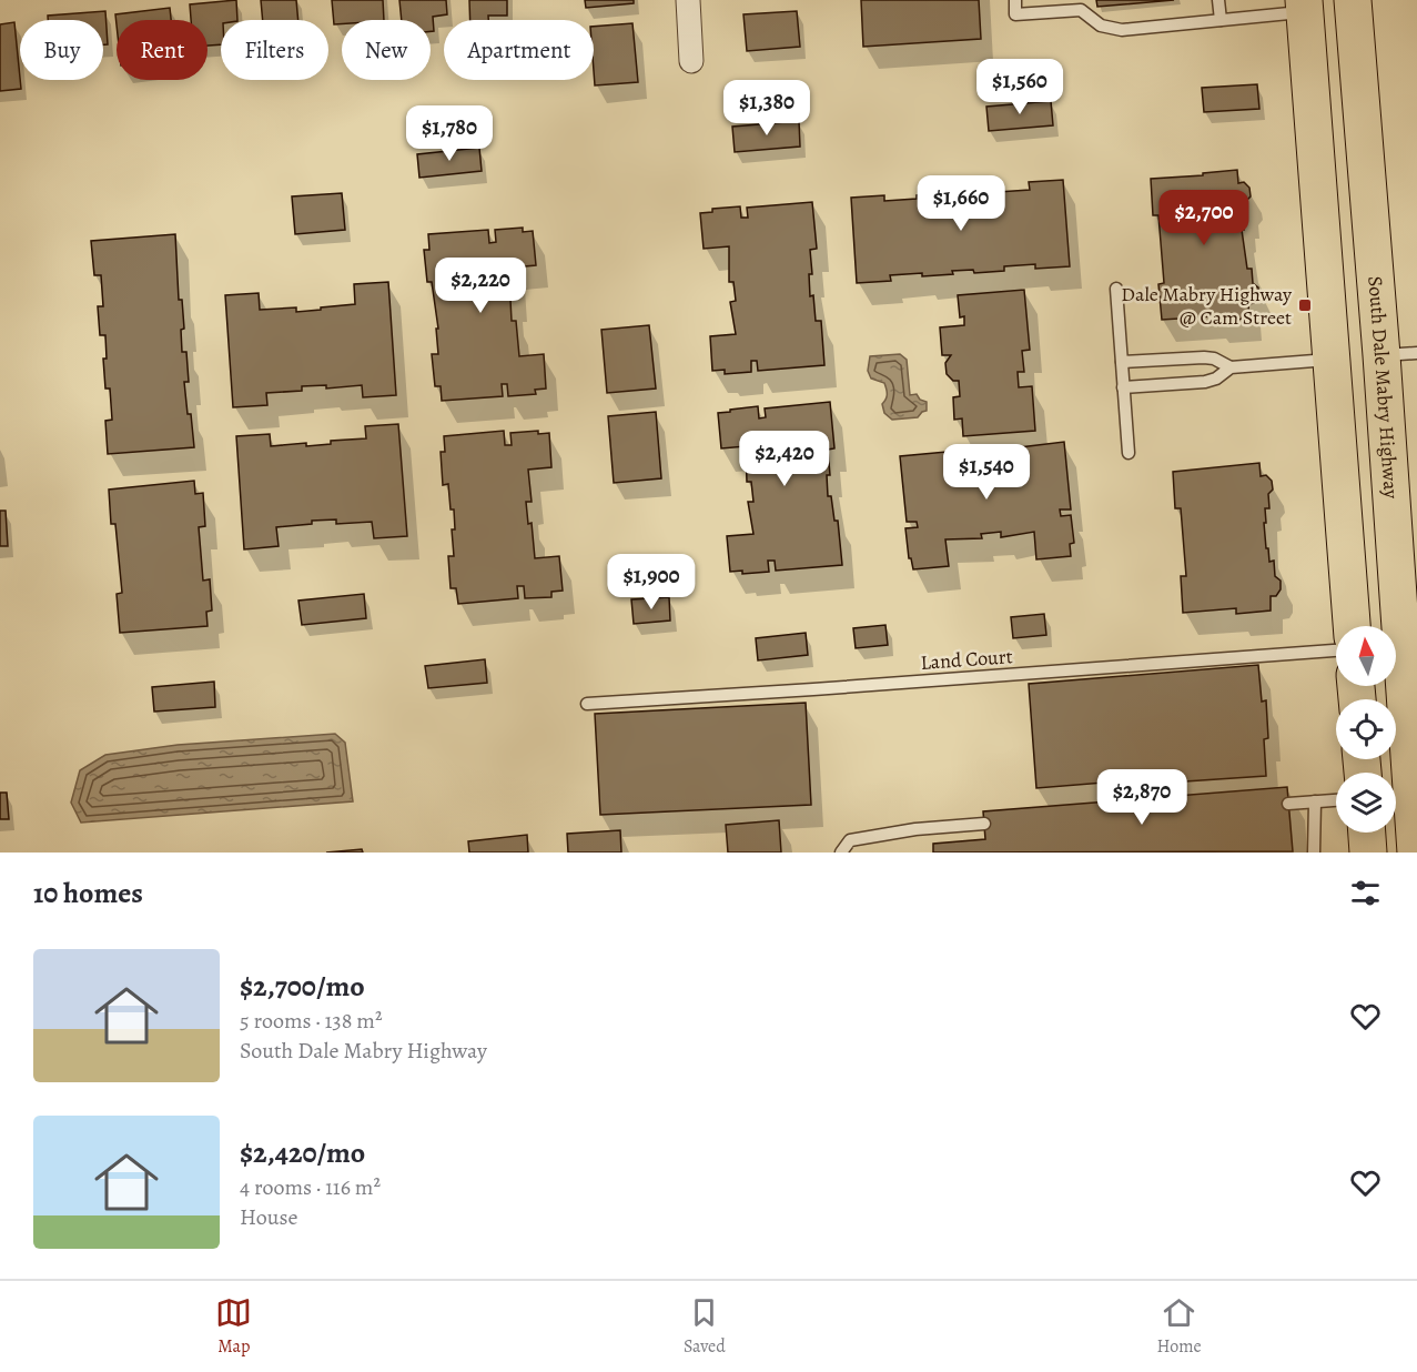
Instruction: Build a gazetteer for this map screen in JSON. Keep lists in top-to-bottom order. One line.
{"streets":{"main road":["South Dale Mabry Highway"],"lane":["Land Court"]},"places":{"transit":["Dale Mabry Highway @ Cam Street"]},"north":"top","page":{"chip":["Buy","Rent","Filters","New","Apartment"],"price":["$1,560","$1,380","$1,780","$1,660","$2,700","$2,220","$2,420","$1,540","$1,900","$2,870"],"heading":"10 homes","list":[{"name":"$2,700/mo","note":"5 rooms · 138 m² · South Dale Mabry Highway"},{"name":"$2,420/mo","note":"4 rooms · 116 m² · House"}],"tabs":["Map","Saved","Home"]}}
